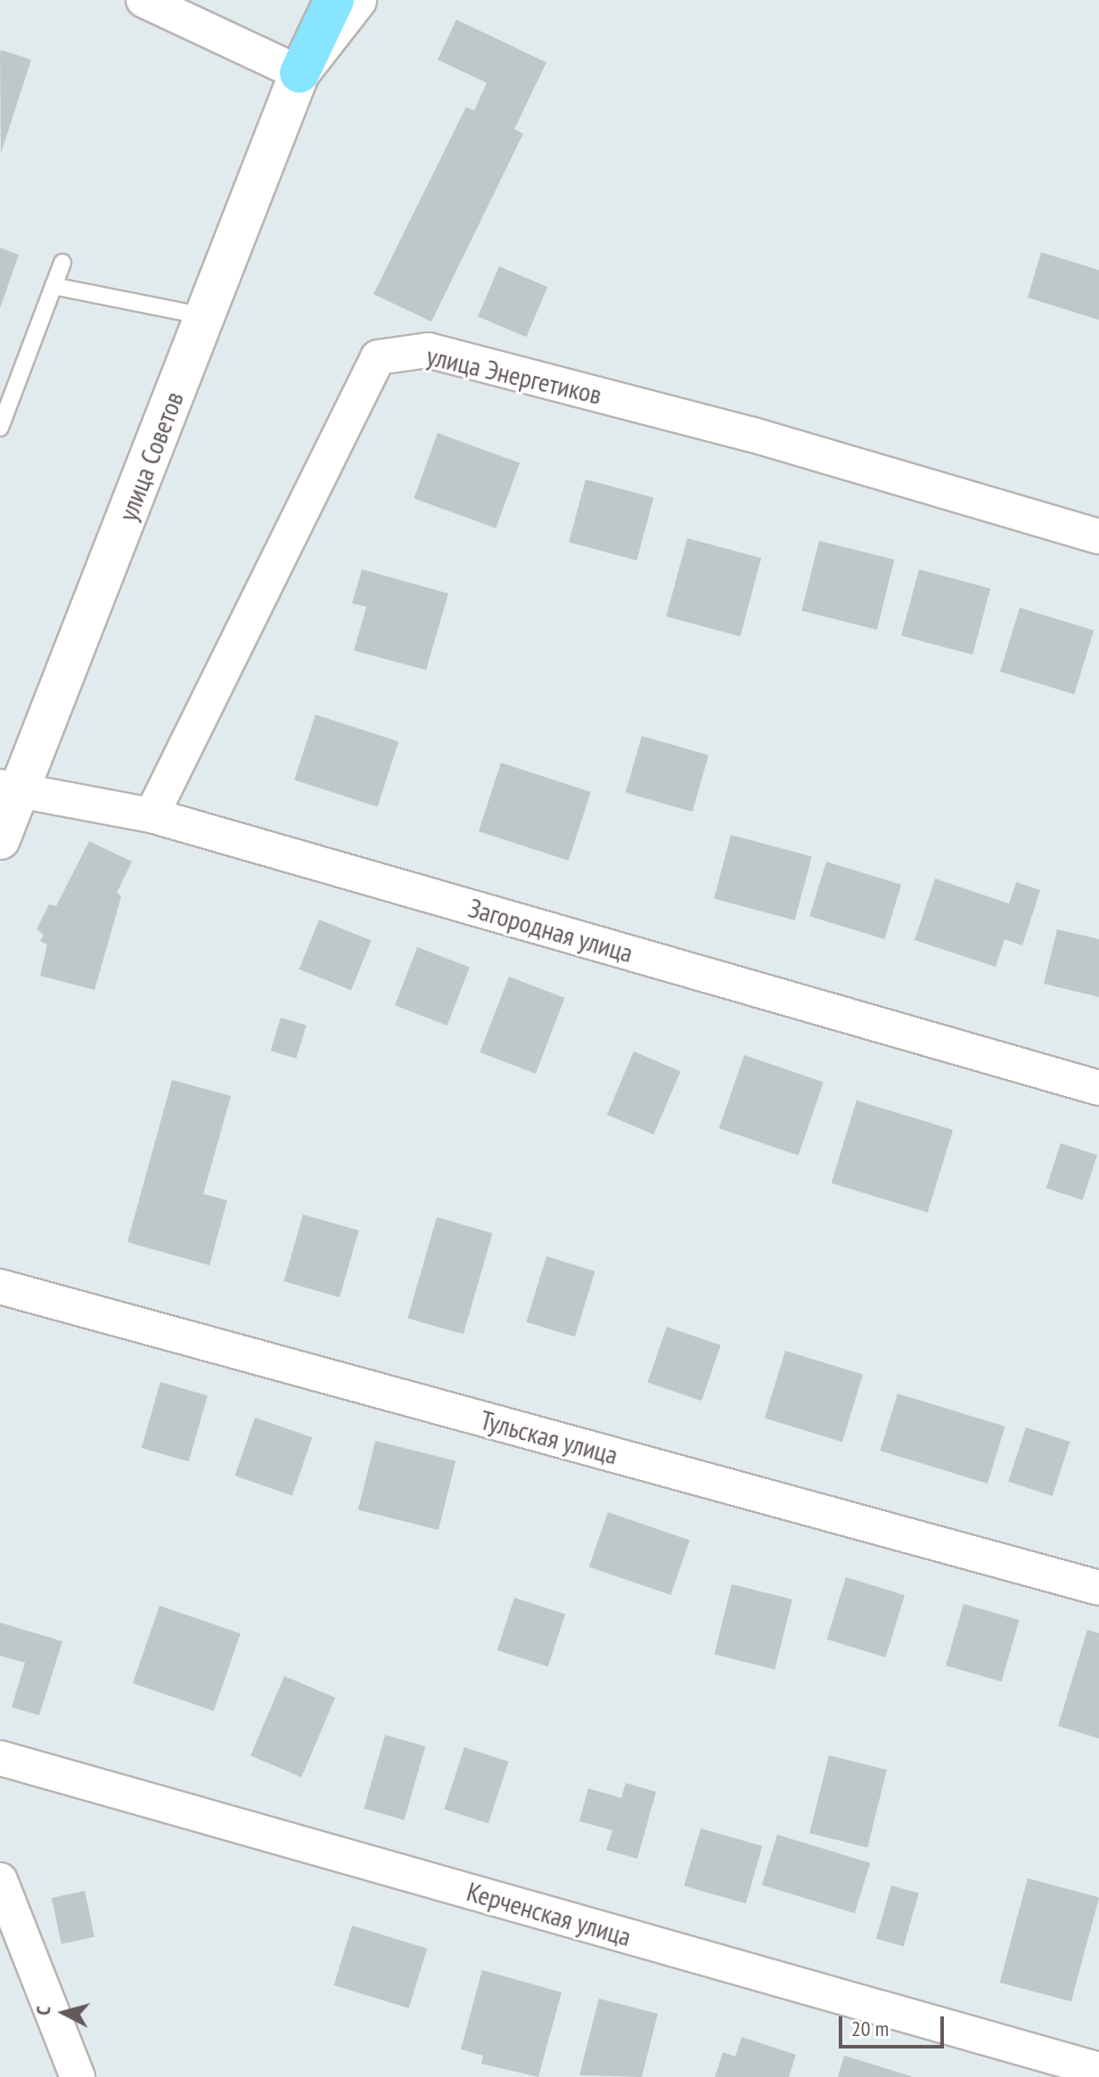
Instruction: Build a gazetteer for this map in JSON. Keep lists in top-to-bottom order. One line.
{"streets":{"main road":["улица Советов"],"street":["улица Энергетиков","Загородная улица","Тульская улица","Керченская улица"]},"crossings":[["улица Энергетиков","Загородная улица"],["улица Советов","Загородная улица"]],"scale_bar":"20 m","north":"left"}
